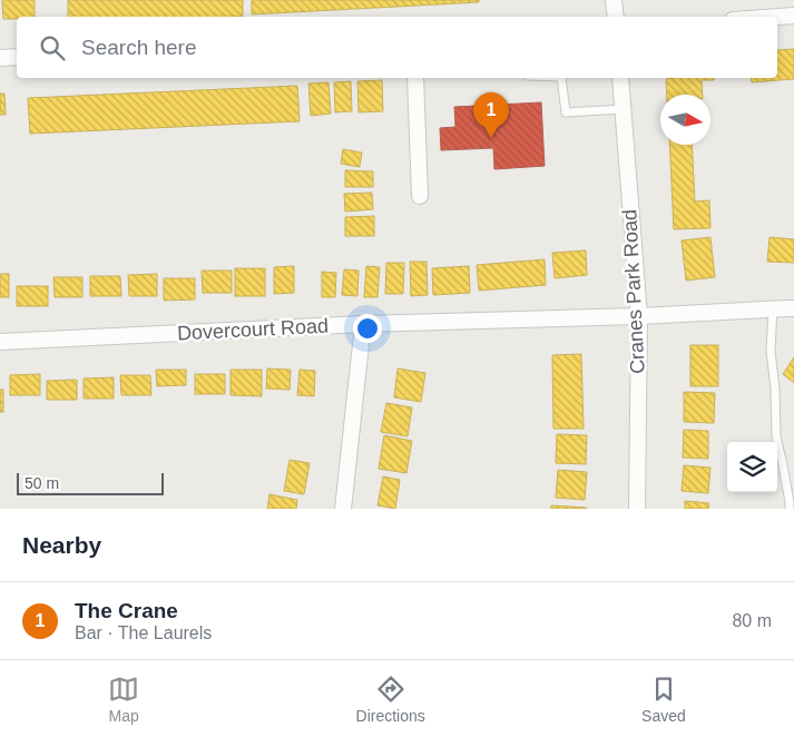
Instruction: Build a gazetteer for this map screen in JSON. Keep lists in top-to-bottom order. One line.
{"streets":{"street":["Cranes Park Road","Dovercourt Road"]},"crossings":[["Cranes Park Road","Dovercourt Road"]],"scale_bar":"50 m","north":"right","page":{"search":"Search here","pins":"1","scale":"50 m","heading":"Nearby","list":[{"mark":"1","name":"The Crane","note":"Bar · The Laurels","value":"80 m"}],"nav":["Map","Directions","Saved"]}}
